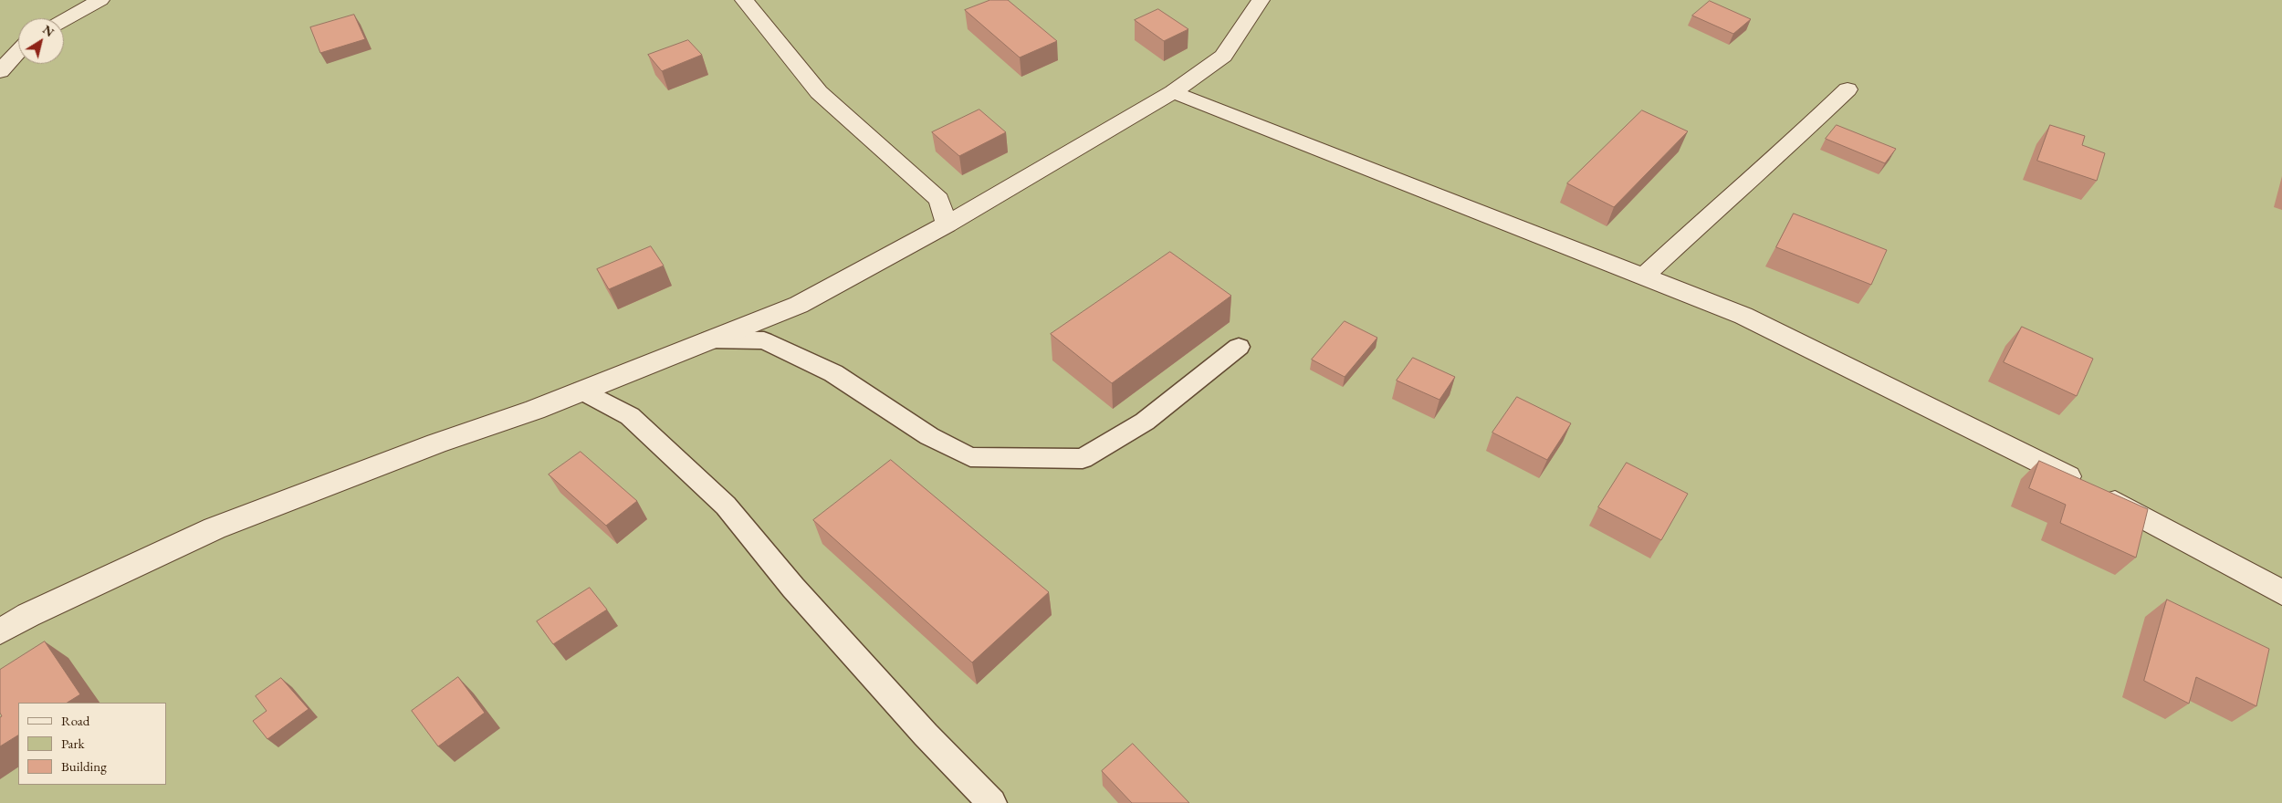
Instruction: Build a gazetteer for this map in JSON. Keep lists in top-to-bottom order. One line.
{"legend":["Road","Park","Building"],"north":"top right"}
